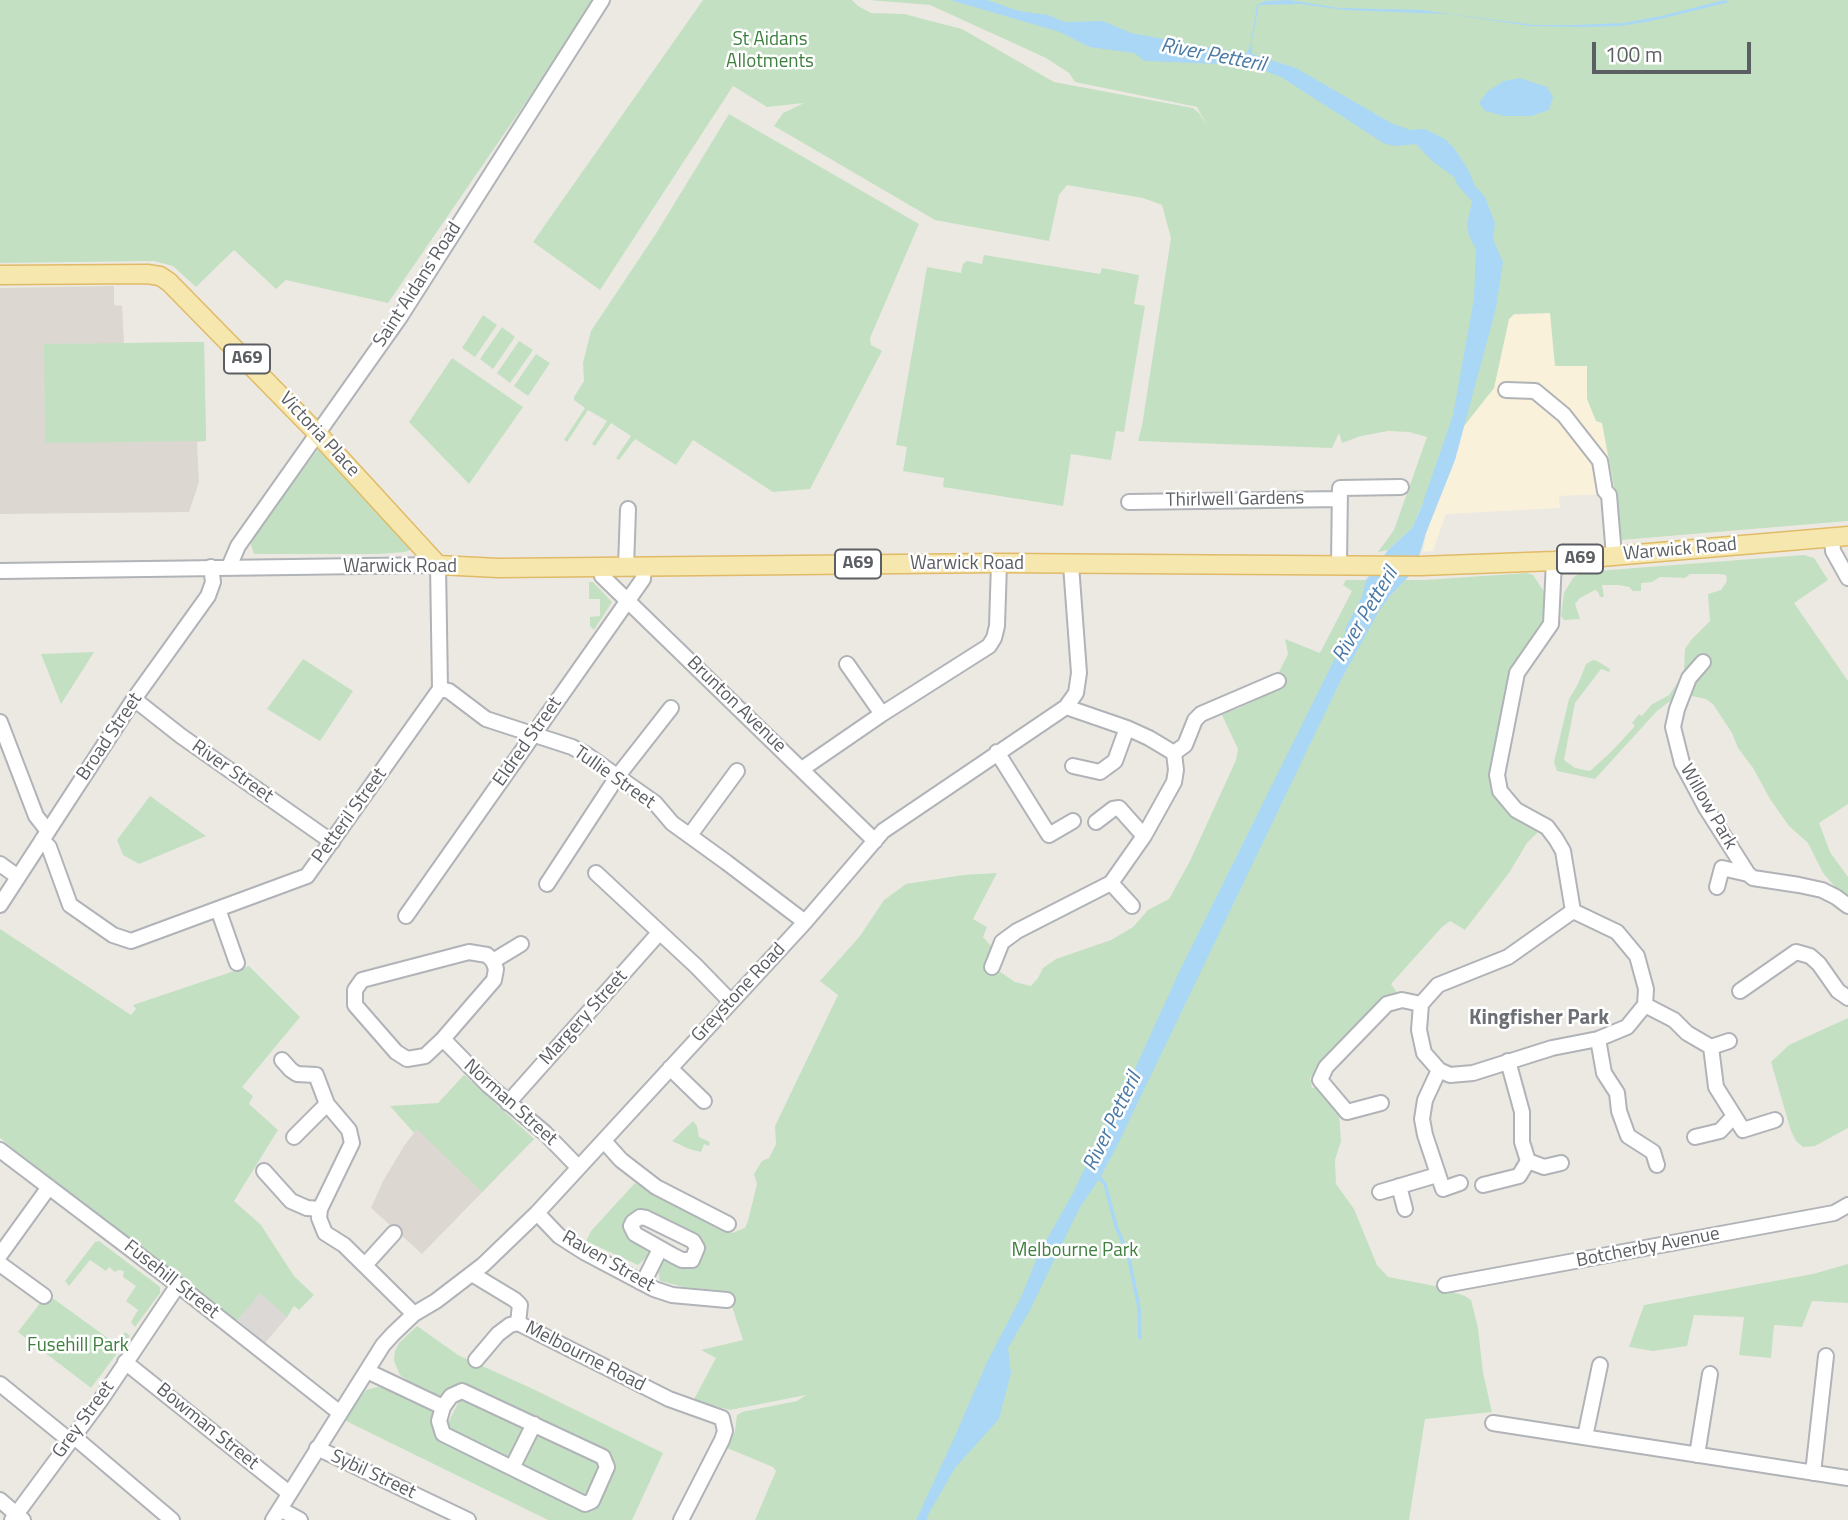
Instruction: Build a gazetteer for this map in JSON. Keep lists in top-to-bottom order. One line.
{"streets":{"main road":["A69","Victoria Place","Warwick Road"],"street":["Saint Aidans Road","Thirlwell Gardens","Brunton Avenue","Broad Street","Eldred Street","River Street","Tullie Street","Willow Park","Petteril Street","Greystone Road","Margery Street","Norman Street","Botcherby Avenue","Raven Street","Fusehill Street","Melbourne Road","Grey Street","Bowman Street","Sybil Street"]},"crossings":[["Saint Aidans Road","Victoria Place"],["Saint Aidans Road","Warwick Road"],["Victoria Place","Warwick Road"],["Warwick Road","Brunton Avenue"],["Warwick Road","Broad Street"],["Warwick Road","Eldred Street"],["Brunton Avenue","Eldred Street"],["Brunton Avenue","Greystone Road"],["Broad Street","River Street"],["Broad Street","Petteril Street"],["Eldred Street","Tullie Street"],["River Street","Petteril Street"],["Tullie Street","Petteril Street"],["Tullie Street","Greystone Road"],["Greystone Road","Norman Street"],["Greystone Road","Raven Street"],["Greystone Road","Fusehill Street"],["Greystone Road","Melbourne Road"],["Greystone Road","Bowman Street"],["Greystone Road","Sybil Street"],["Margery Street","Norman Street"],["Fusehill Street","Grey Street"],["Grey Street","Bowman Street"]],"districts":["Kingfisher Park"],"water":["River Petteril"],"parks":["St Aidans Allotments","Melbourne Park","Fusehill Park"],"scale_bar":"100 m"}
